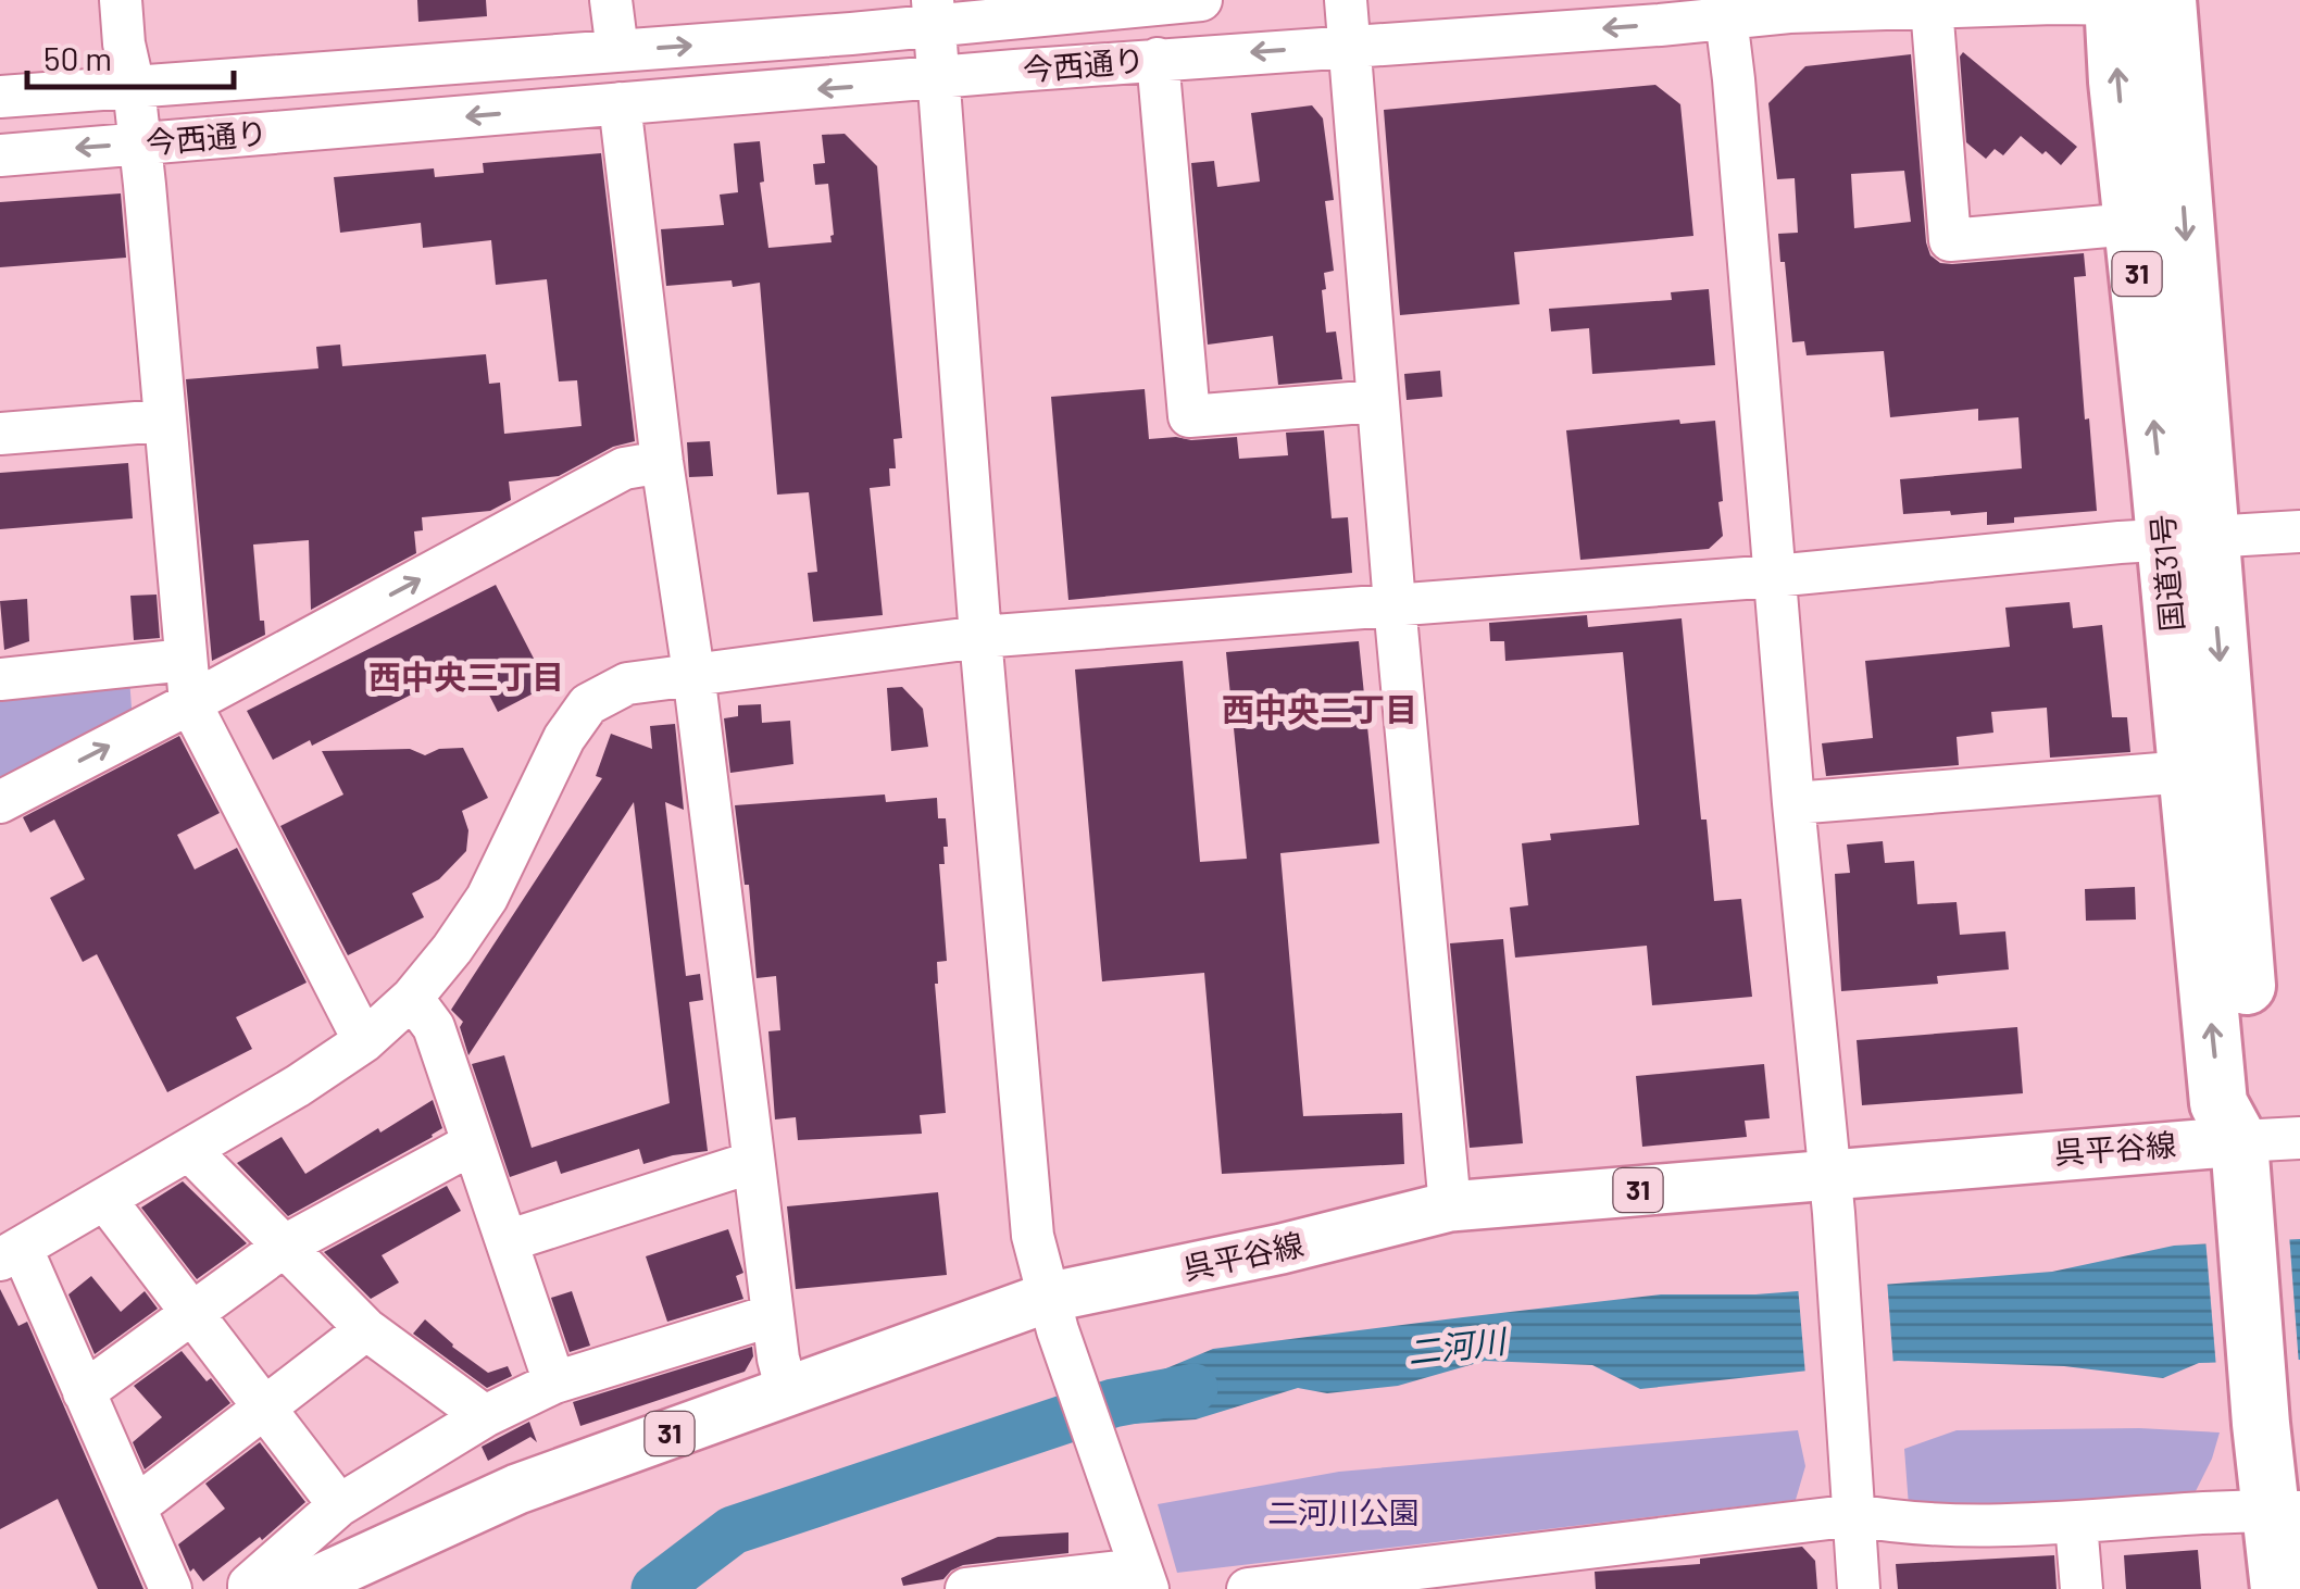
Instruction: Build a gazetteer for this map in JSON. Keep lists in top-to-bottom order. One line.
{"streets":{"highway":["31","国道31号"],"main road":["呉平谷線"],"street":["今西通り"]},"crossings":[["今西通り","国道31号"],["国道31号","呉平谷線"]],"districts":["西中央三丁目","西中央二丁目"],"water":["二河川"],"parks":["二河川公園"],"scale_bar":"50 m"}
